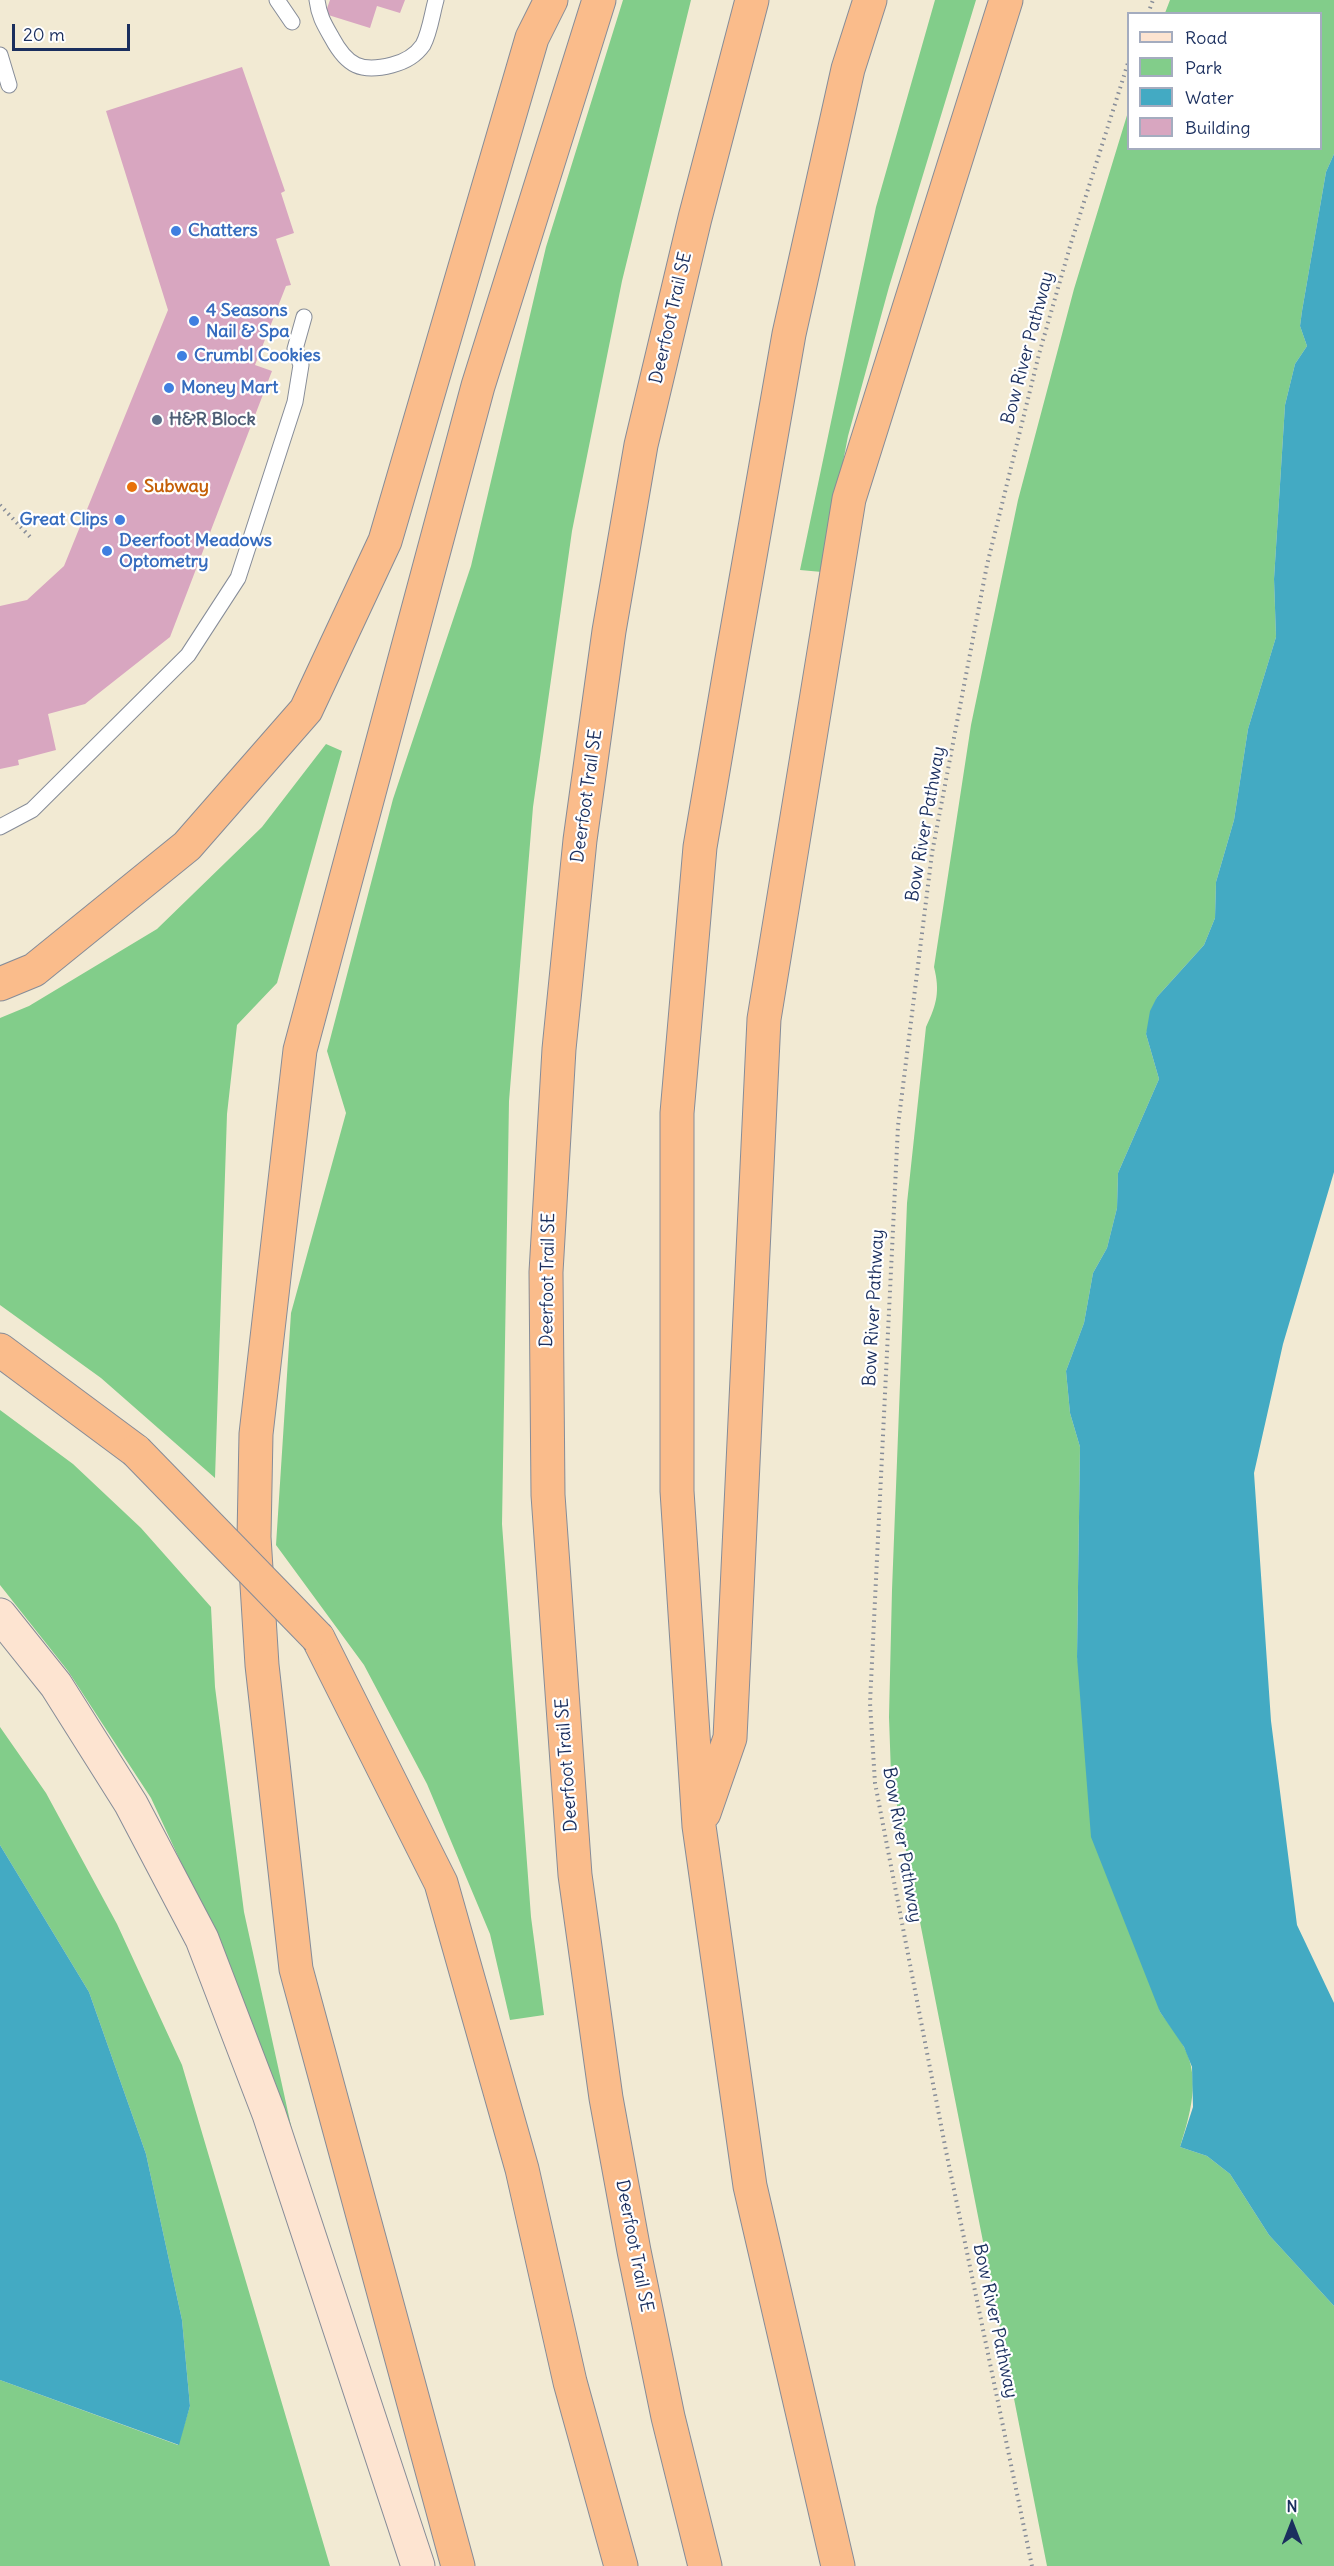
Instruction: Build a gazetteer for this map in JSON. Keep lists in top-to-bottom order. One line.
{"streets":{"highway":["Deerfoot Trail SE"],"path":["Bow River Pathway"]},"places":["Chatters","4 Seasons Nail & Spa","Crumbl Cookies","Money Mart","H&R Block","Subway","Great Clips","Deerfoot Meadows Optometry"],"legend":["Road","Park","Water","Building"],"scale_bar":"20 m","north":"top"}
